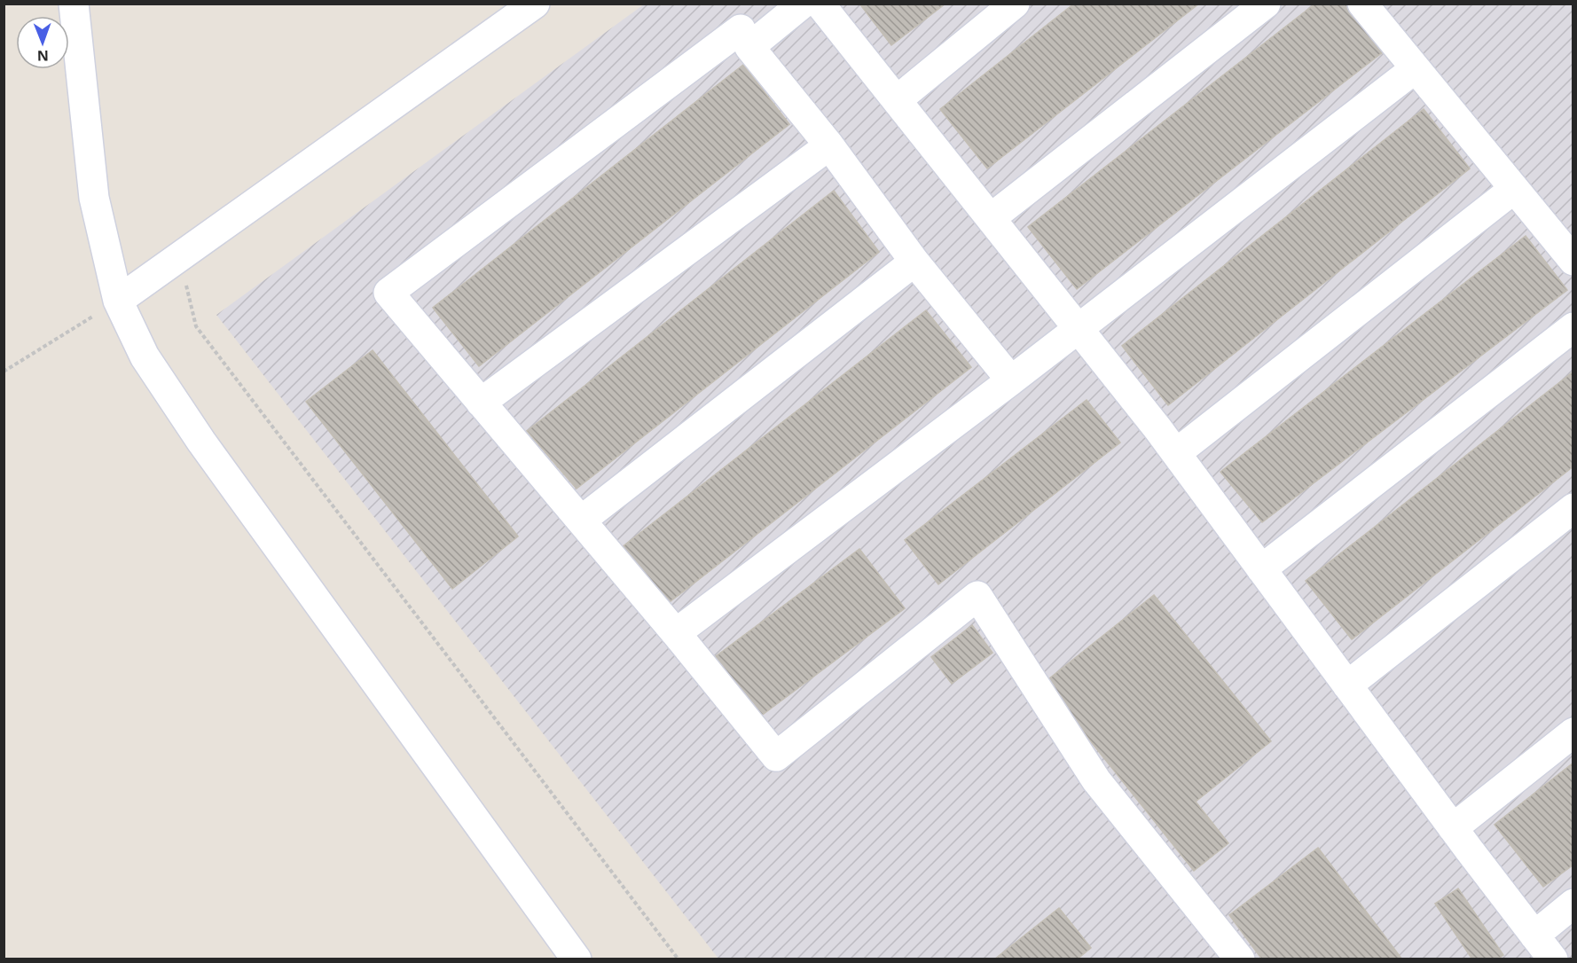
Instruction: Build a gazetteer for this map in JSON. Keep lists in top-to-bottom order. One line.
{"north":"bottom"}
